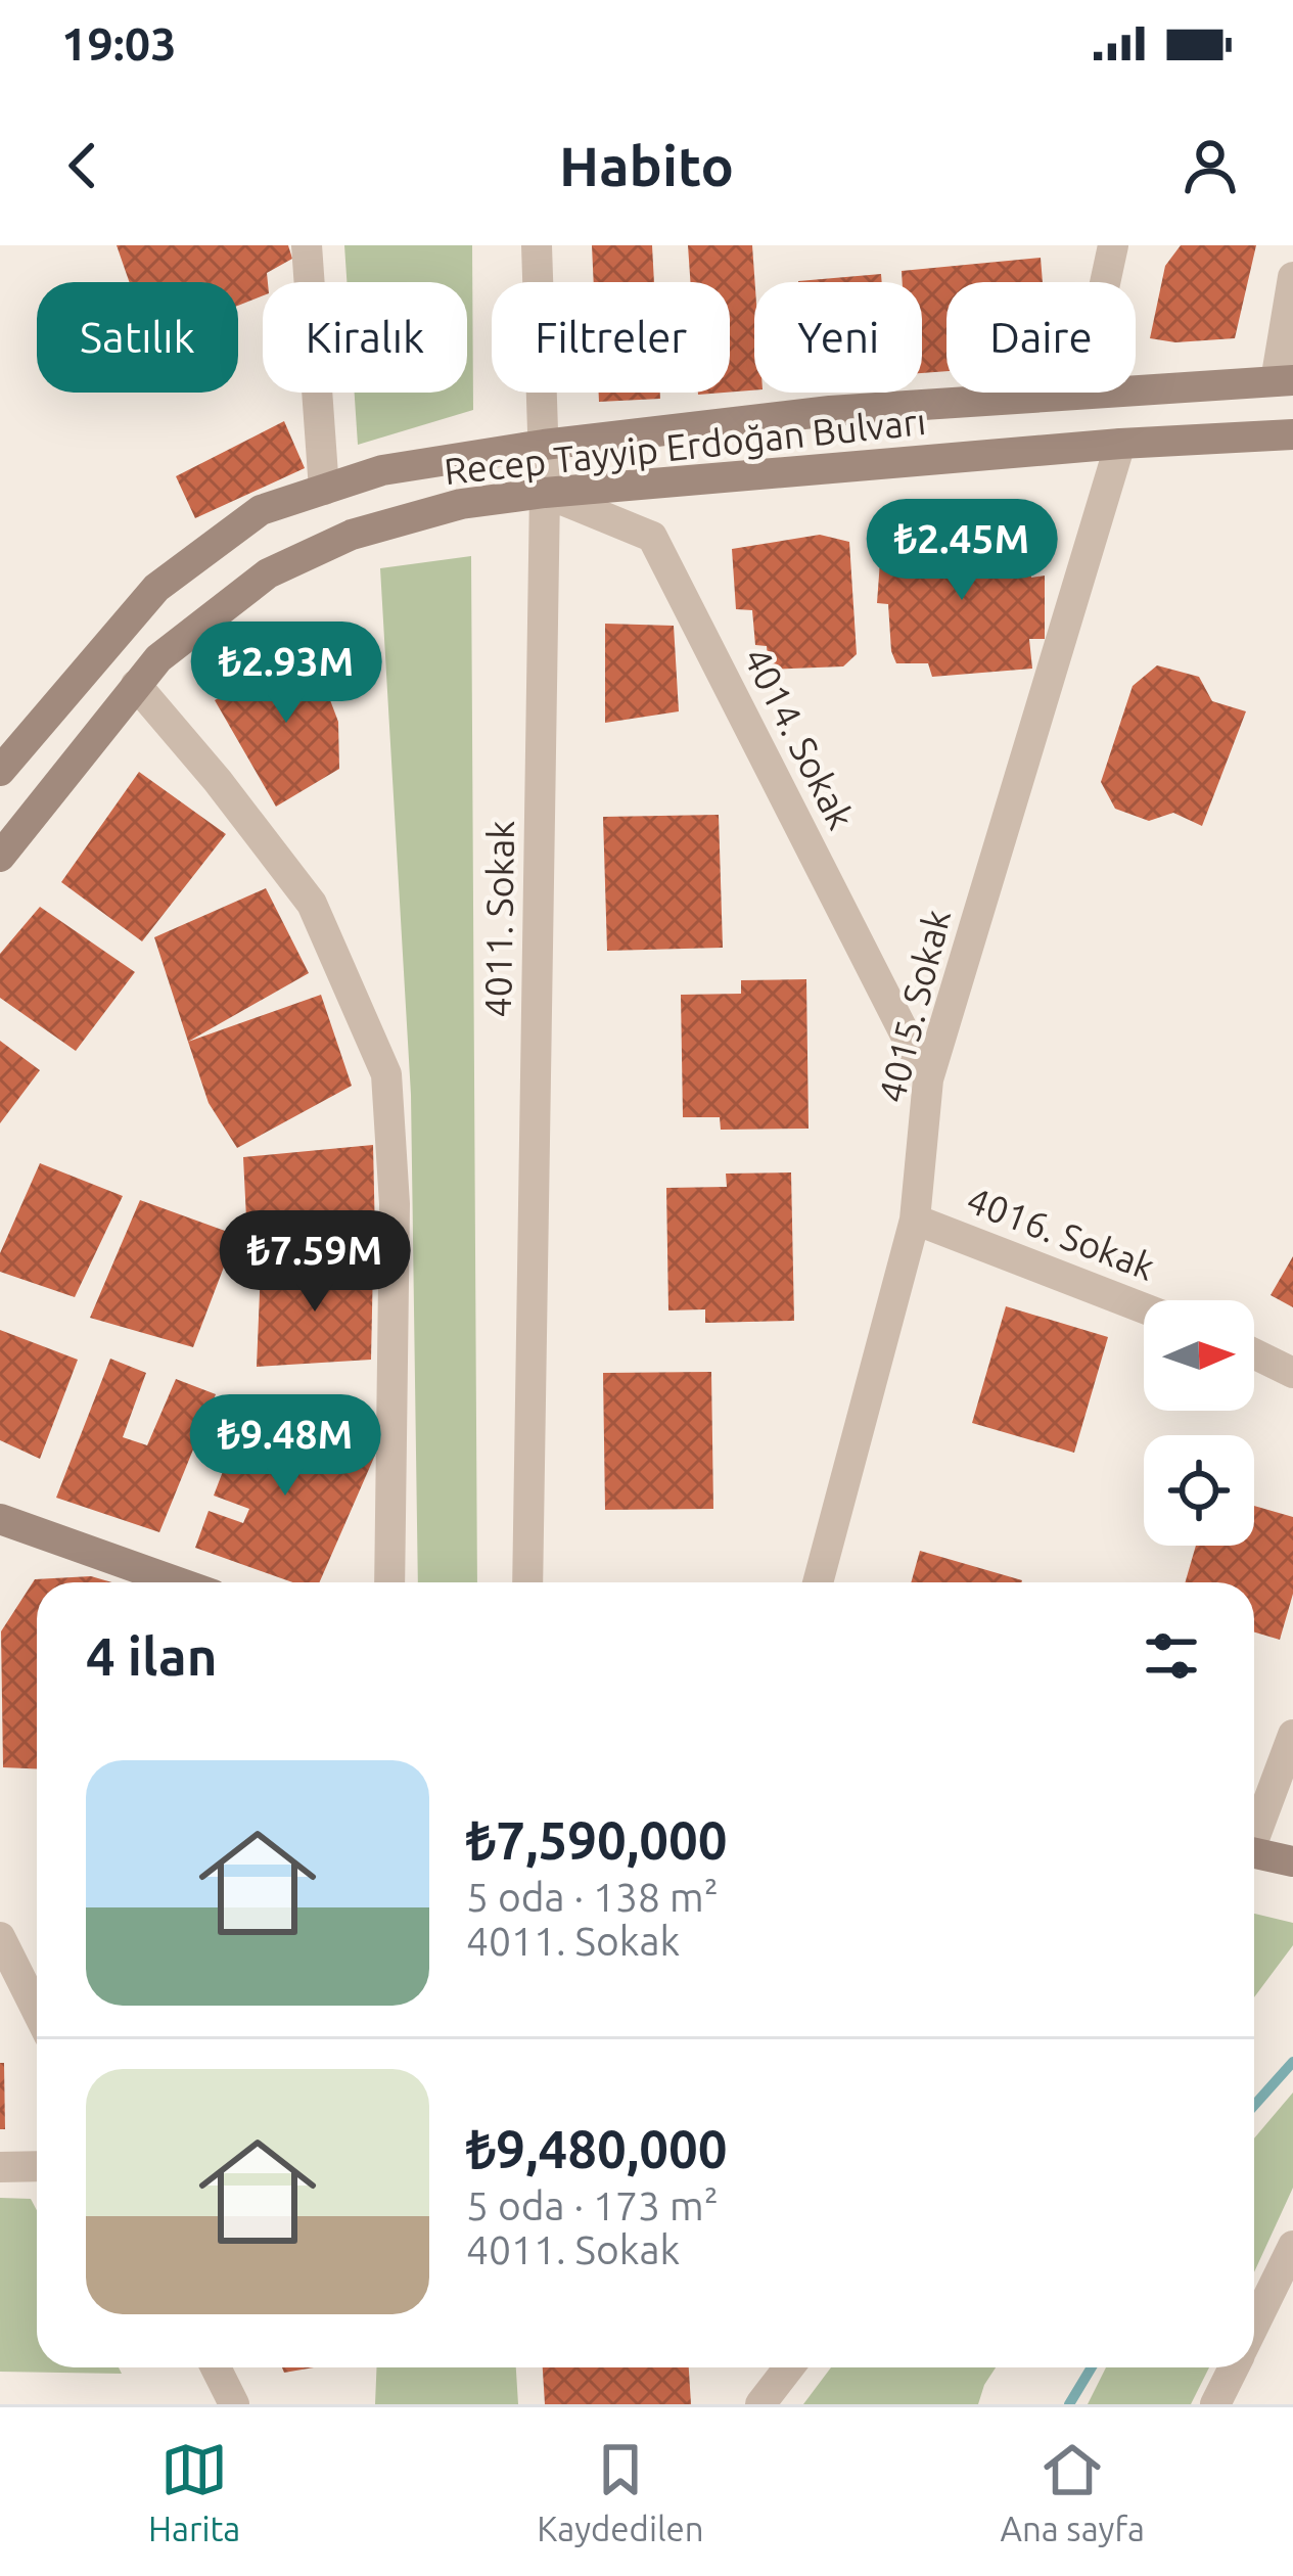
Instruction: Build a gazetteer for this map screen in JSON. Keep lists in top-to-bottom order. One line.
{"streets":{"main road":["Recep Tayyip Erdoğan Bulvarı"],"street":["4014. Sokak","4011. Sokak","4015. Sokak","4016. Sokak"]},"crossings":[["Recep Tayyip Erdoğan Bulvarı","4014. Sokak"],["Recep Tayyip Erdoğan Bulvarı","4011. Sokak"],["Recep Tayyip Erdoğan Bulvarı","4015. Sokak"],["4014. Sokak","4011. Sokak"],["4014. Sokak","4015. Sokak"],["4015. Sokak","4016. Sokak"]],"north":"right","page":{"status":"19:03","header":"Habito","chip":["Satılık","Kiralık","Filtreler","Yeni","Daire"],"price":["₺2.45M","₺2.93M","₺7.59M","₺9.48M"],"heading":"4 ilan","list":[{"name":"₺7,590,000","note":"5 oda · 138 m² · 4011. Sokak"},{"name":"₺9,480,000","note":"5 oda · 173 m² · 4011. Sokak"}],"tabs":["Harita","Kaydedilen","Ana sayfa"]}}
